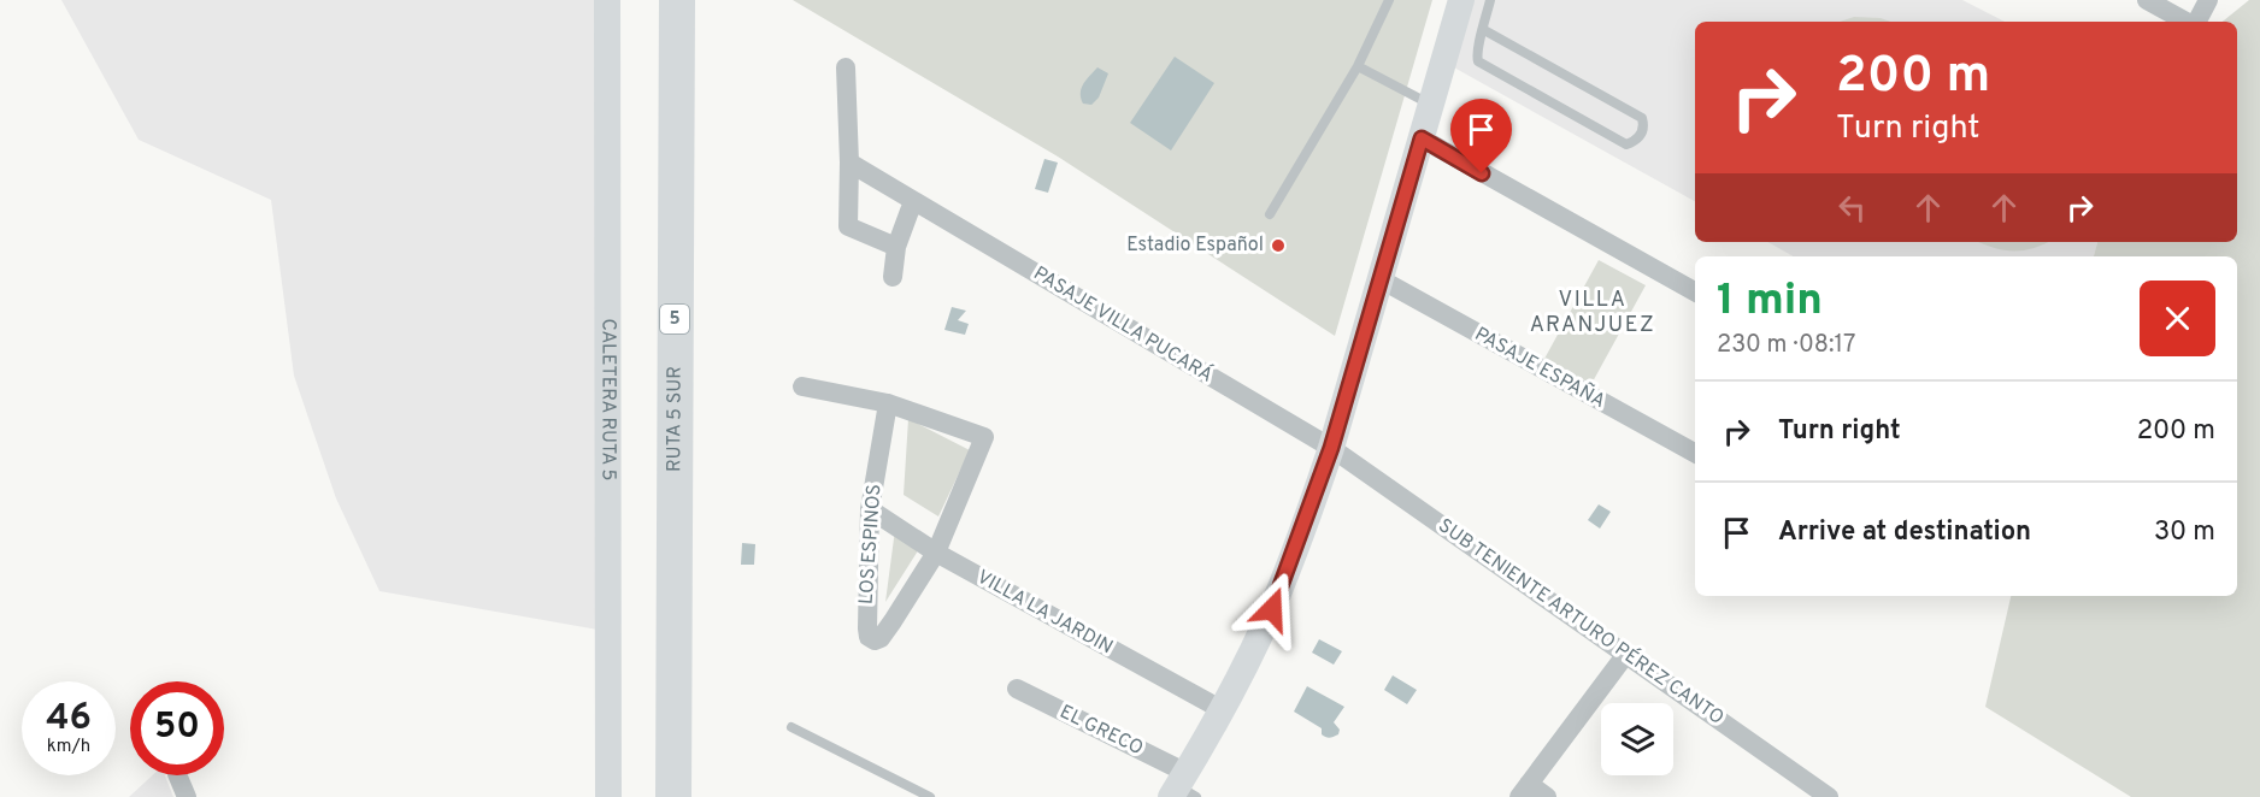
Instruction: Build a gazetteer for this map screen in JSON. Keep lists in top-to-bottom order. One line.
{"streets":{"highway":["5","RUTA 5 SUR"],"main road":["CALETERA RUTA 5"],"street":["PASAJE VILLA PUCARÁ","PASAJE ESPAÑA","LOS ESPINOS","VILLA LA JARDIN","SUB TENIENTE ARTURO PÉREZ CANTO","EL GRECO"]},"crossings":[["PASAJE VILLA PUCARÁ","SUB TENIENTE ARTURO PÉREZ CANTO"],["LOS ESPINOS","VILLA LA JARDIN"]],"districts":["VILLA ARANJUEZ"],"places":["Estadio Español"],"page":{"turn":["200 m","Turn right"],"heading":["1 min","230 m · 08:17"],"list":[{"name":"Turn right","value":"200 m"},{"name":"Arrive at destination","value":"30 m"}],"speed":"46 km/h","limit":"50"}}
